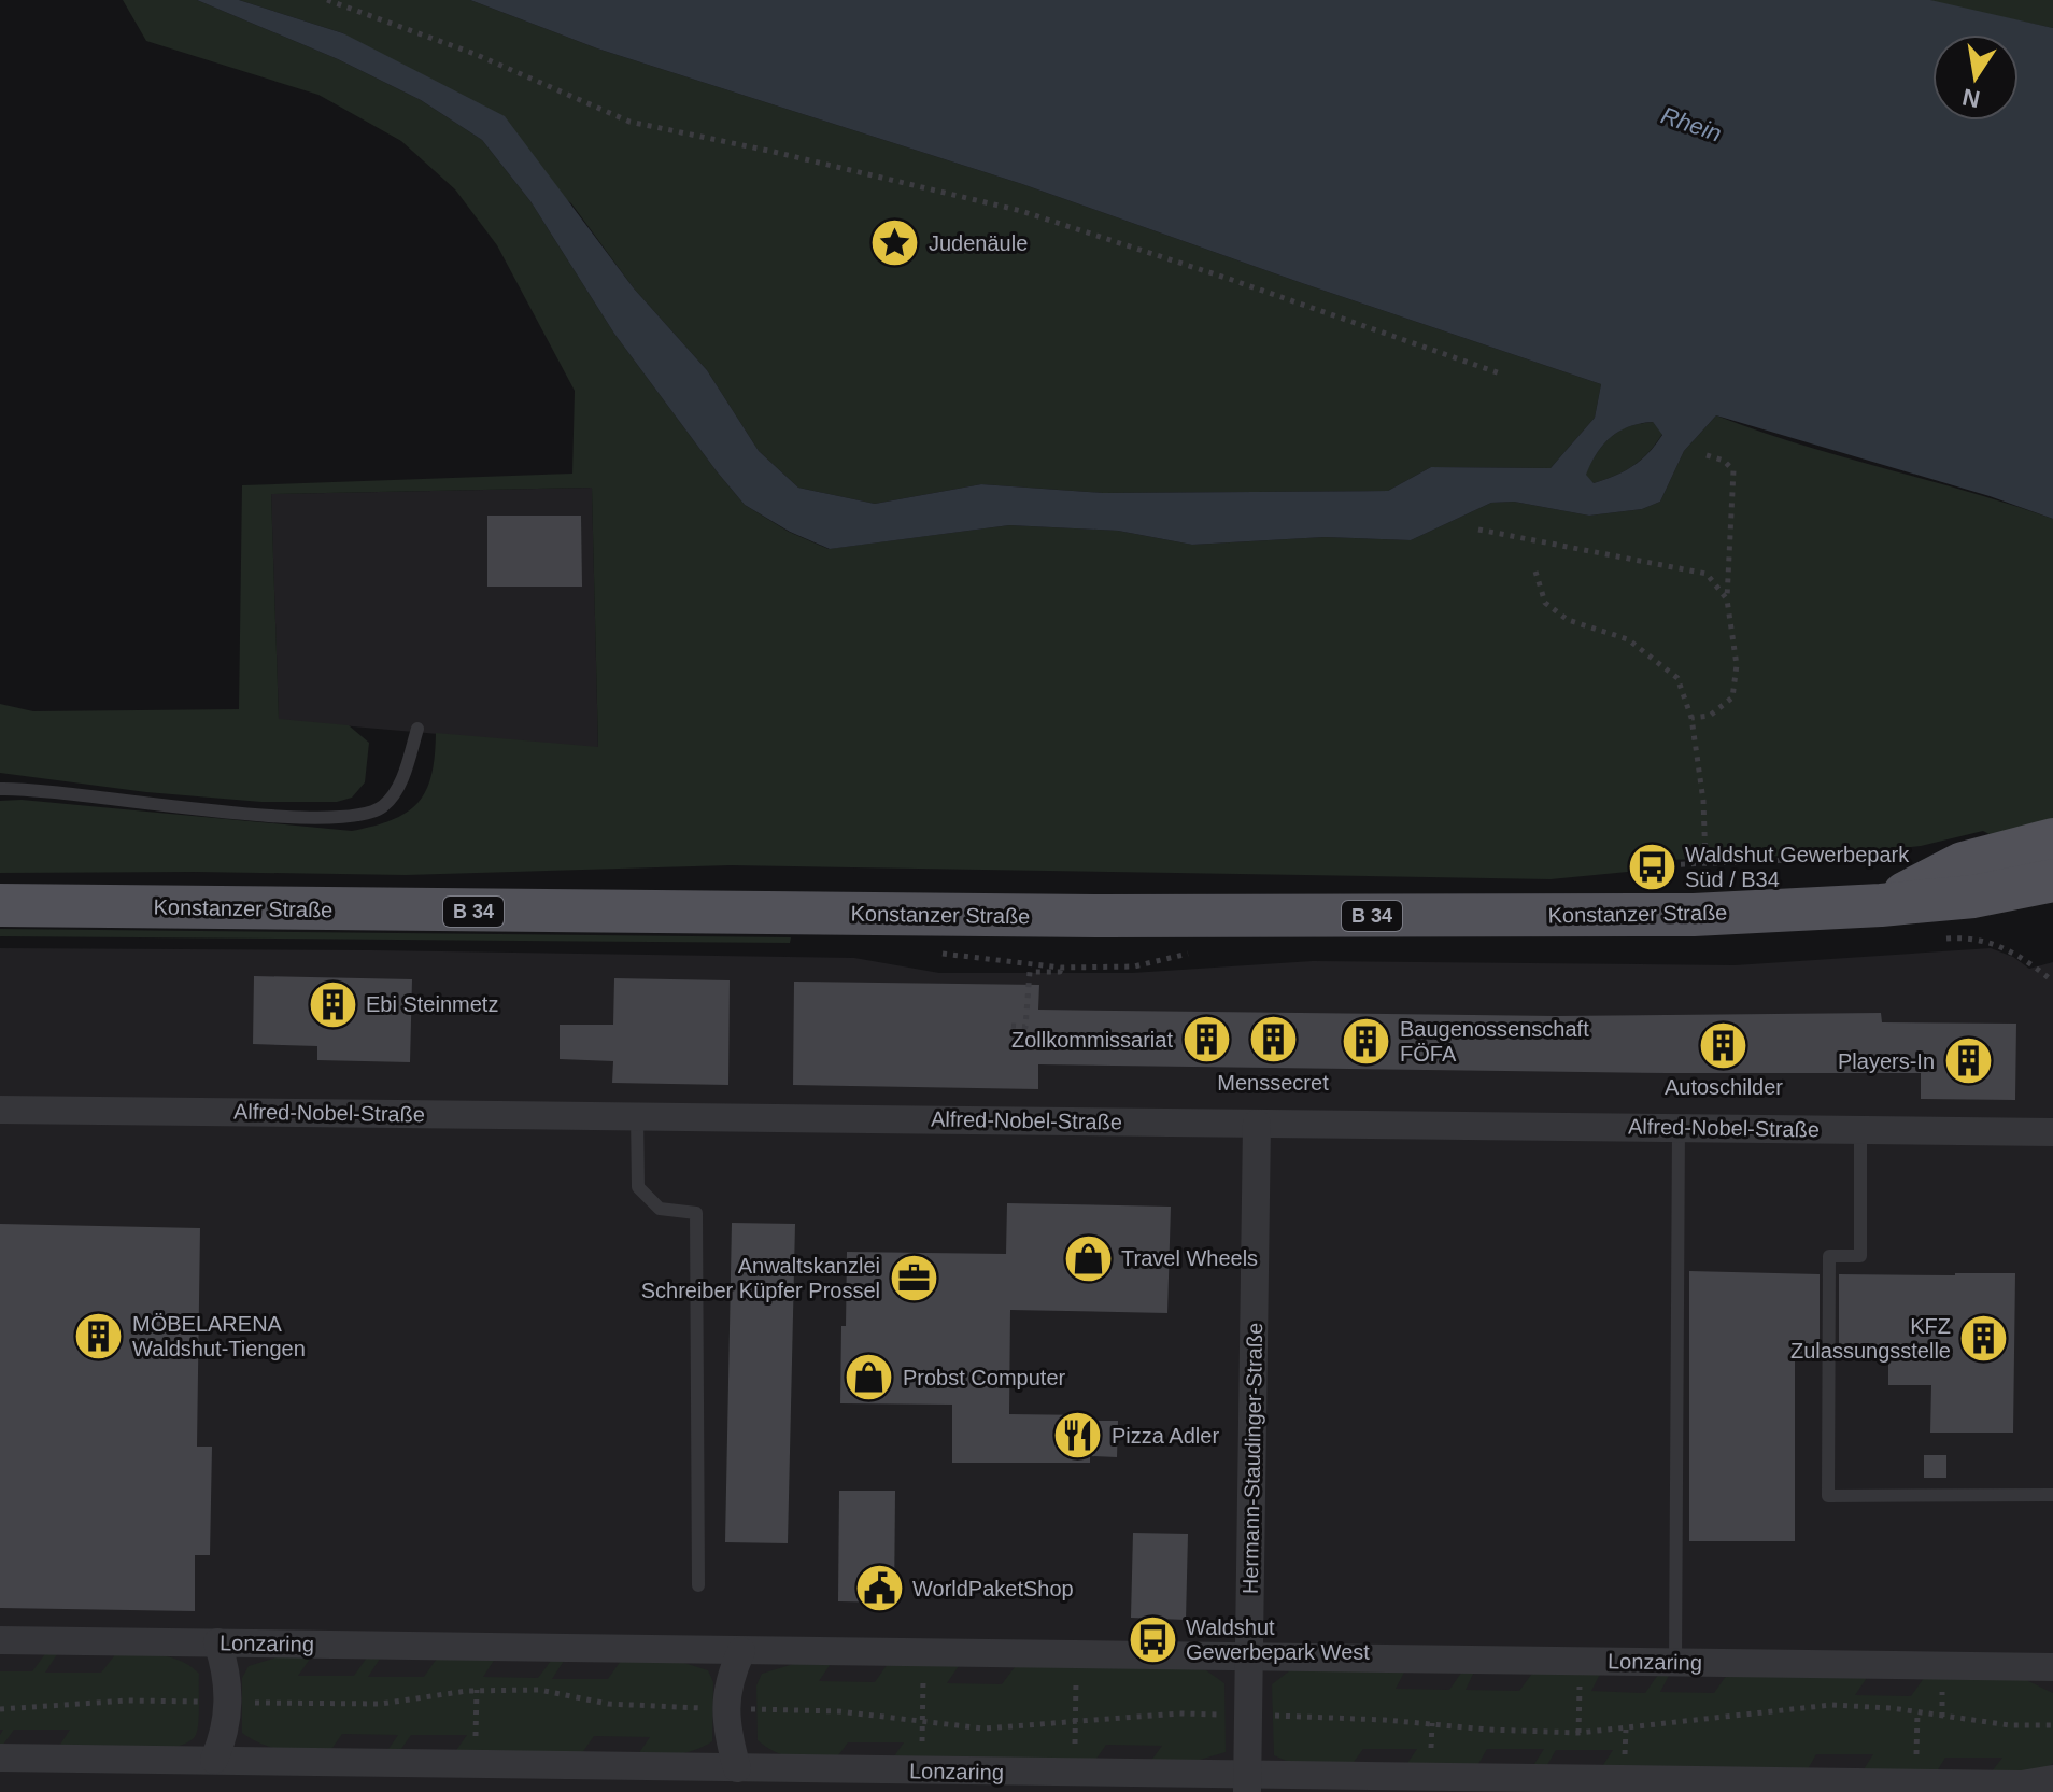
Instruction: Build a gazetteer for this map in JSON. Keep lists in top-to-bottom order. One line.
{"streets":{"main road":["Konstanzer Straße","B 34"],"street":["Alfred-Nobel-Straße","Hermann-Staudinger-Straße","Lonzaring"]},"crossings":[["Alfred-Nobel-Straße","Hermann-Staudinger-Straße"],["Hermann-Staudinger-Straße","Lonzaring"]],"water":["Rhein"],"places":{"place":["Judenäule"],"bus stop":["Waldshut Gewerbepark Süd / B34","Waldshut Gewerbepark West"],"building":["Ebi Steinmetz","Zollkommissariat","Menssecret","Baugenossenschaft FÖFA","Autoschilder","Players-In","MÖBELARENA Waldshut-Tiengen","KFZ Zulassungsstelle"],"shop":["Travel Wheels","Probst Computer"],"office":["Anwaltskanzlei Schreiber Küpfer Prossel"],"restaurant":["Pizza Adler"],"public building":["WorldPaketShop"]},"north":"bottom"}
